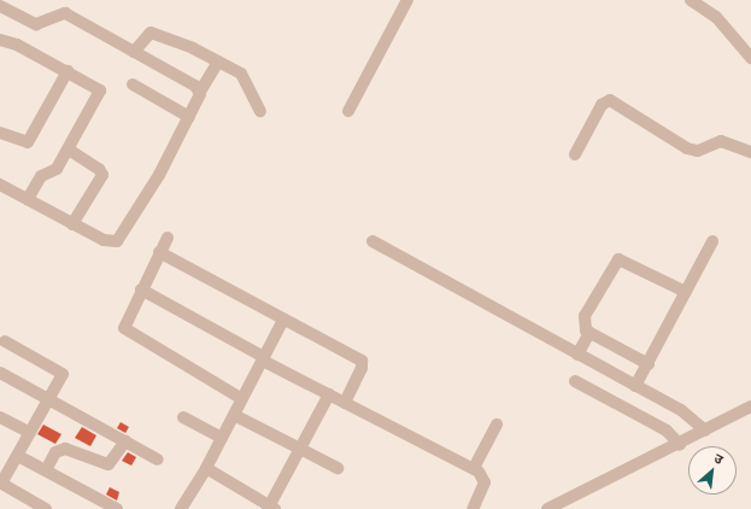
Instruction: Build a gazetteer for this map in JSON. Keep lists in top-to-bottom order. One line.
{"north":"top right"}
